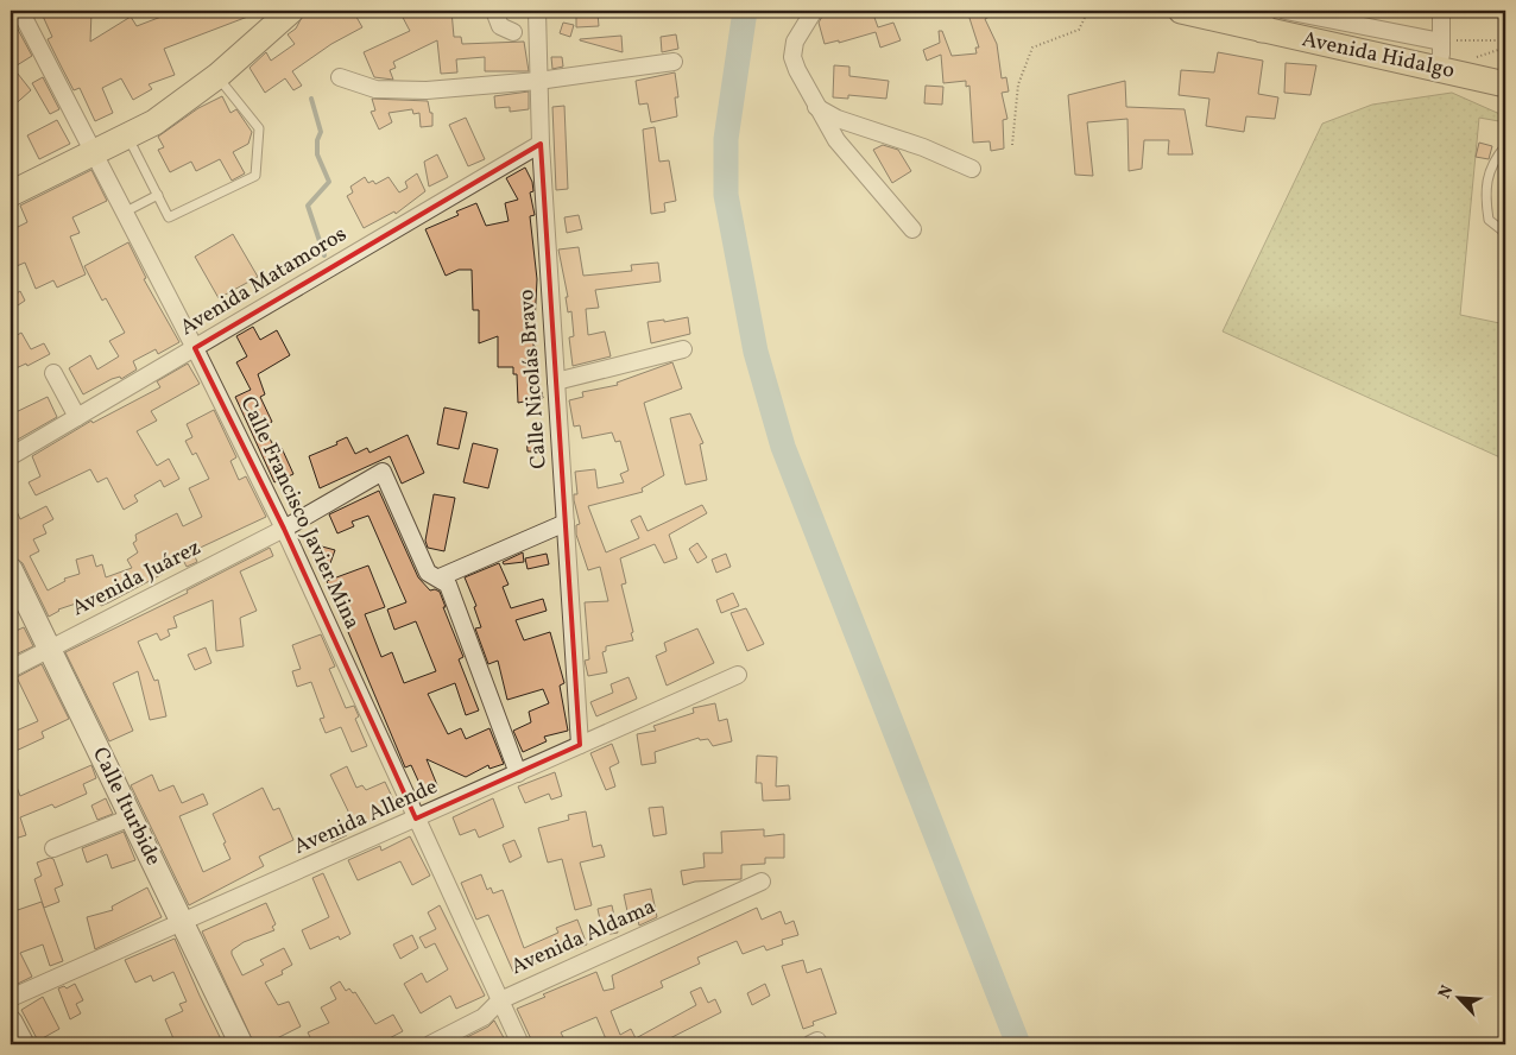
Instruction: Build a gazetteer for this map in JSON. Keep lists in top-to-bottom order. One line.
{"streets":{"main road":["Avenida Hidalgo"],"street":["Avenida Matamoros","Calle Nicolás Bravo","Calle Francisco Javier Mina","Avenida Juárez","Calle Iturbide","Avenida Allende","Avenida Aldama"]},"crossings":[["Avenida Matamoros","Calle Nicolás Bravo"],["Avenida Matamoros","Calle Francisco Javier Mina"],["Calle Nicolás Bravo","Avenida Allende"],["Calle Francisco Javier Mina","Avenida Juárez"],["Calle Francisco Javier Mina","Avenida Allende"],["Calle Francisco Javier Mina","Avenida Aldama"],["Avenida Juárez","Calle Iturbide"],["Calle Iturbide","Avenida Allende"]],"north":"top left"}
